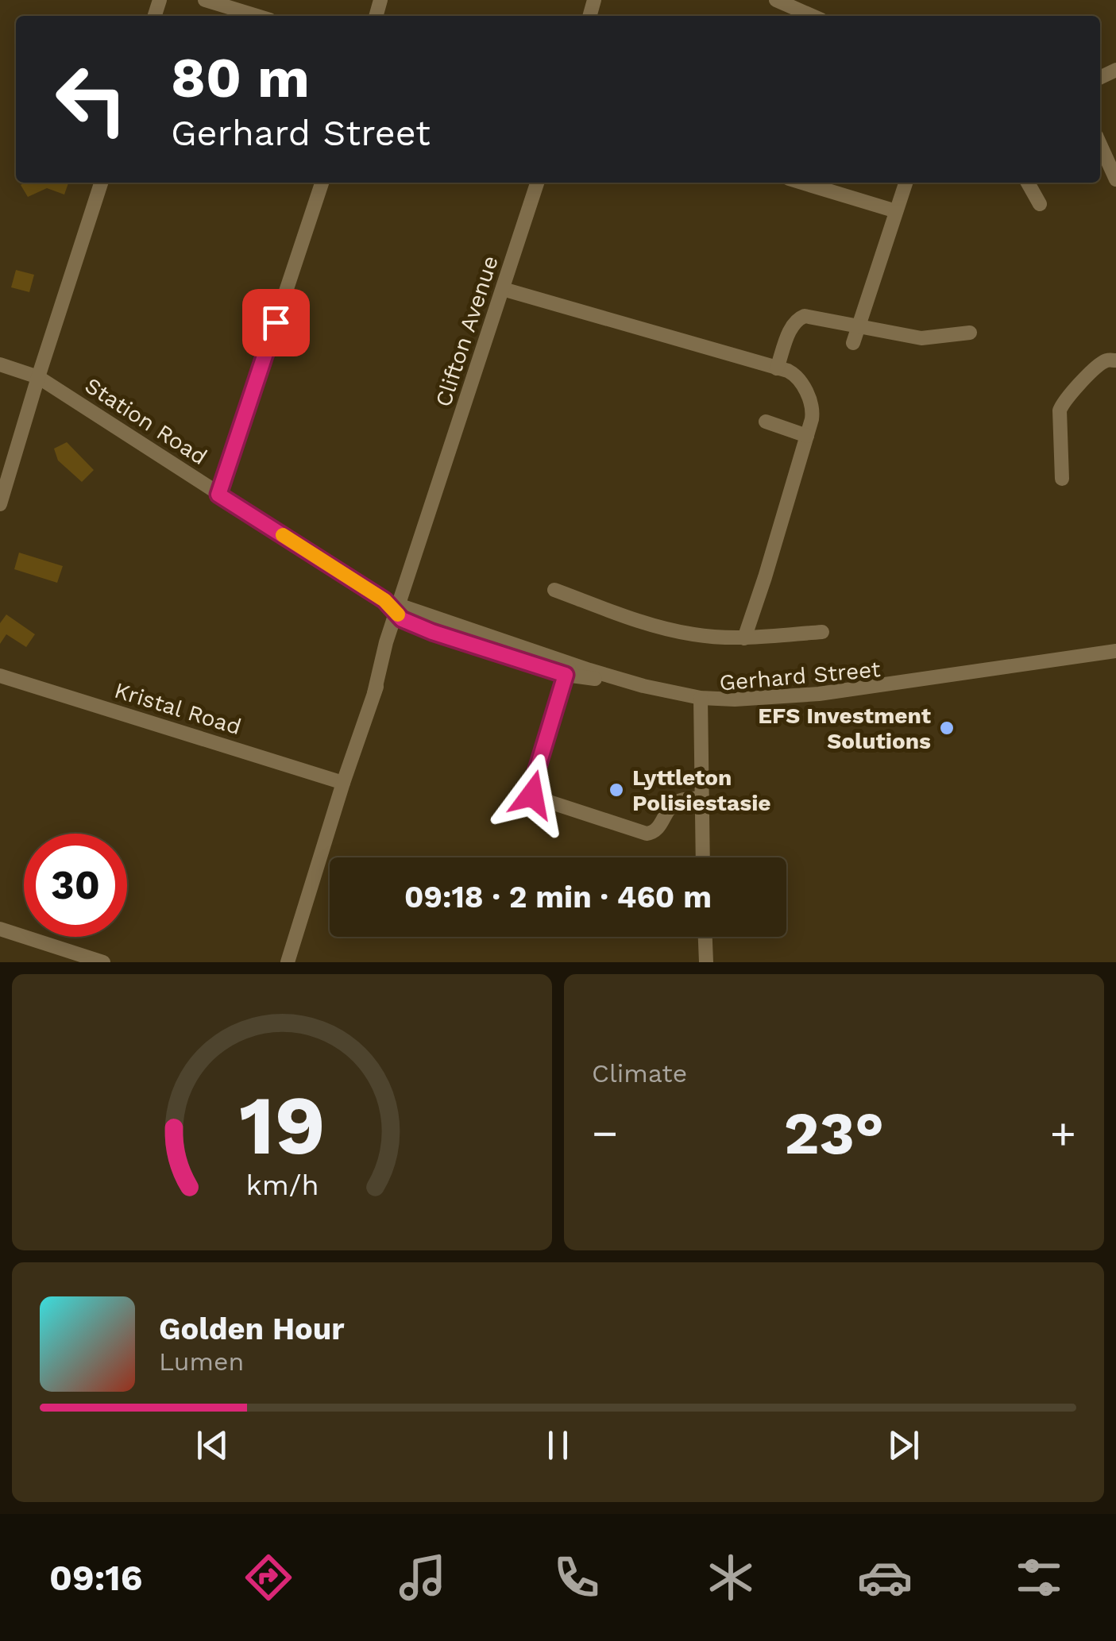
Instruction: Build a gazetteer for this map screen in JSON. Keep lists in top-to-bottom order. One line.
{"streets":{"street":["Clifton Avenue","Station Road","Gerhard Street","Kristal Road"]},"crossings":[["Clifton Avenue","Station Road"],["Clifton Avenue","Gerhard Street"],["Clifton Avenue","Kristal Road"],["Station Road","Gerhard Street"]],"places":["EFS Investment Solutions","Lyttleton Polisiestasie"],"page":{"turn":["80 m","Gerhard Street"],"limit":"30","trip":"09:18 · 2 min · 460 m","tile":"Climate","heat":["−","23°","+"],"song":["Golden Hour","Lumen"],"tabs":"09:16","gauge":["19","km/h"]}}
